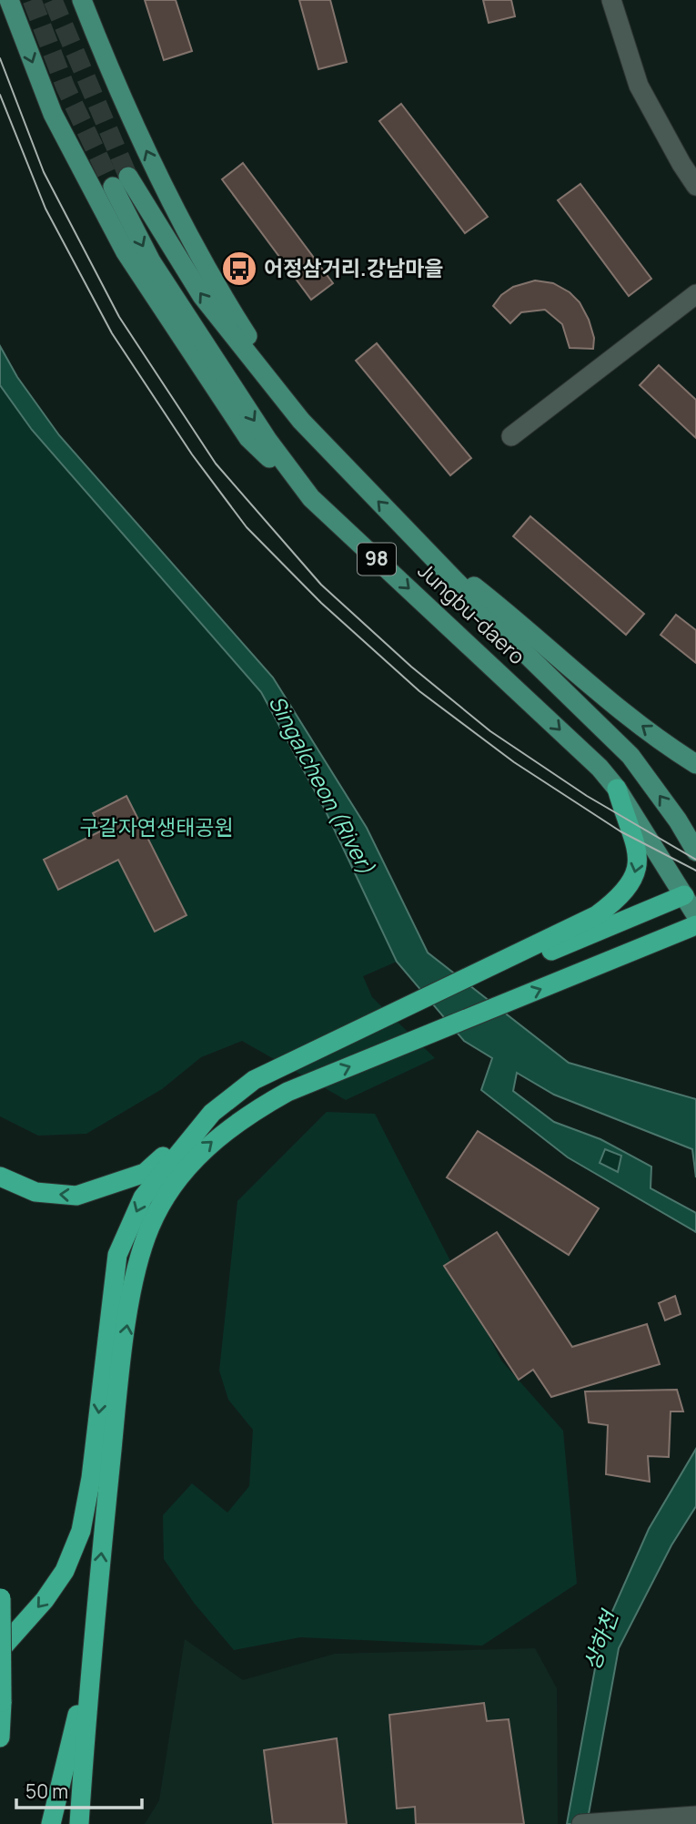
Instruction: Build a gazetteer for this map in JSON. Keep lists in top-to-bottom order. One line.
{"streets":{"main road":["98","Jungbu-daero"]},"water":["Singalcheon (River)","상하천"],"parks":["구갈자연생태공원"],"places":{"bus stop":["어정삼거리.강남마을"]},"scale_bar":"50 m"}
